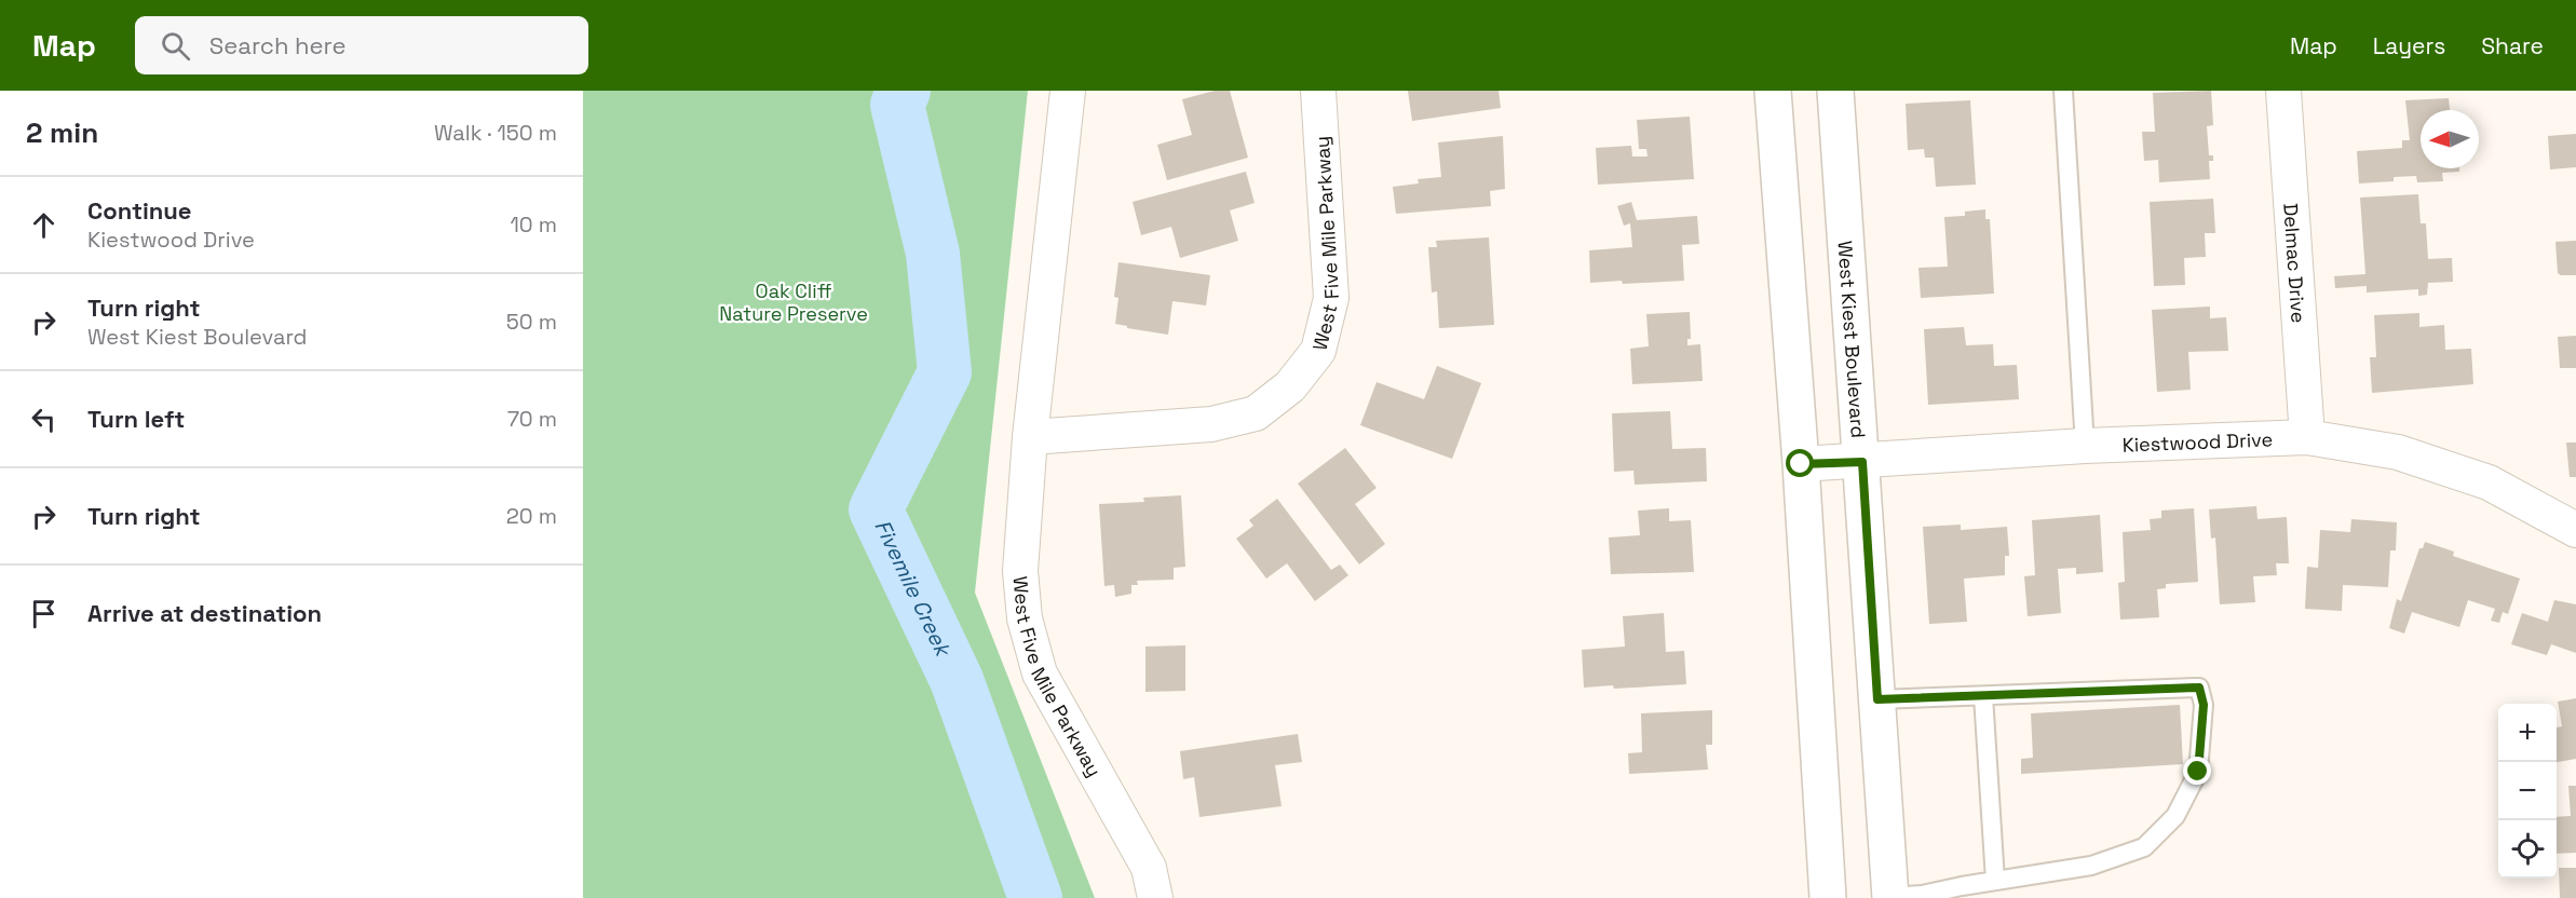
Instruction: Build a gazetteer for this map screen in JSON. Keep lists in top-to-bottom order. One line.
{"streets":{"main road":["West Kiest Boulevard"],"street":["West Five Mile Parkway","Delmac Drive","Kiestwood Drive"]},"crossings":[["Delmac Drive","Kiestwood Drive"],["West Kiest Boulevard","Kiestwood Drive"]],"water":["Fivemile Creek"],"parks":["Oak Cliff Nature Preserve"],"north":"left","page":{"header":"Map","search":"Search here","nav":["Map","Layers","Share"],"heading":["2 min","Walk · 150 m"],"list":[["Continue","Kiestwood Drive","10 m"],["Turn right","West Kiest Boulevard","50 m"],["Turn left","70 m"],["Turn right","20 m"],"Arrive at destination"],"map_buttons":["+","−"]}}
